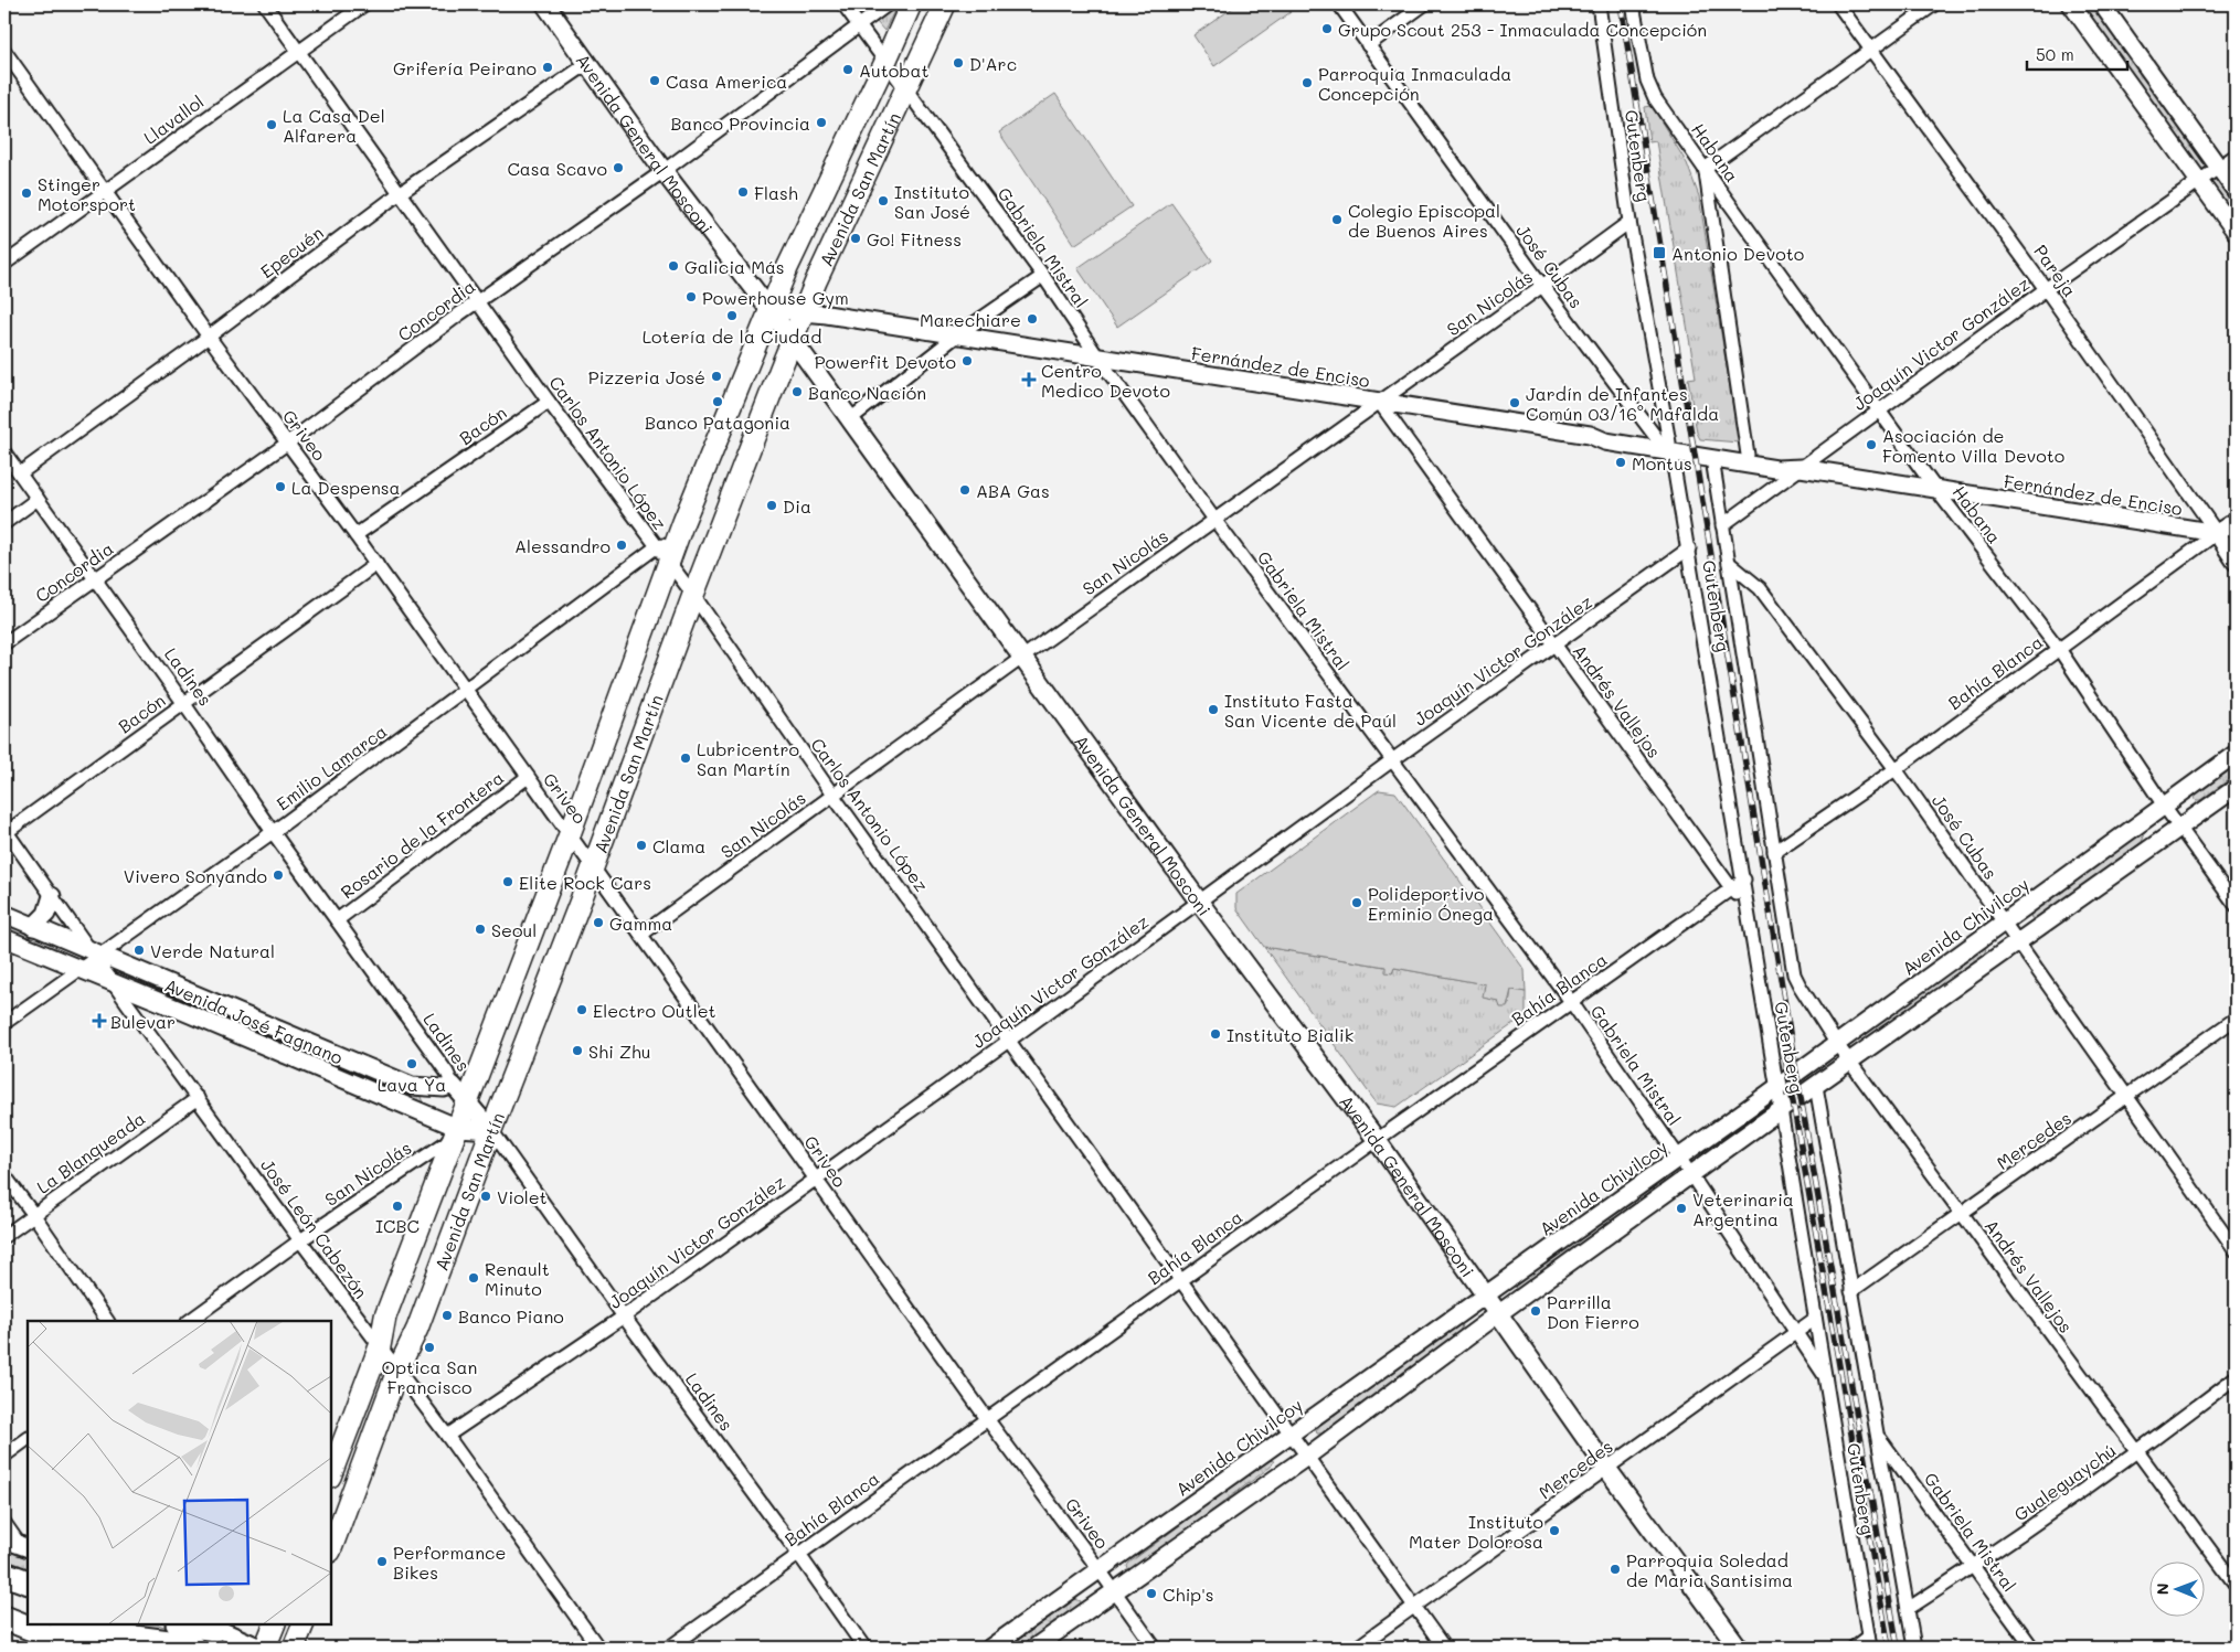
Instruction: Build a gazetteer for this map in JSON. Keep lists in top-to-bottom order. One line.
{"streets":{"main road":["Avenida General Mosconi","Avenida San Martín"],"street":["Llavallol","Habana","Gutenberg","Gabriela Mistral","Epecuén","José Cubas","Pareja","San Nicolás","Concordia","Joaquín Victor González","Fernández de Enciso","Bacón","Griveo","Carlos Antonio López","Bahía Blanca","Ladines","Andrés Vallejos","Emilio Lamarca","Rosario de la Frontera","Avenida Chivilcoy","Avenida José Fagnano","Mercedes","La Blanqueada","José León Cabezón","Gualeguaychú"]},"crossings":[["Llavallol","Griveo"],["Llavallol","Carlos Antonio López"],["Avenida General Mosconi","Avenida San Martín"],["Avenida General Mosconi","Epecuén"],["Avenida General Mosconi","San Nicolás"],["Avenida General Mosconi","Concordia"],["Avenida General Mosconi","Joaquín Victor González"],["Avenida General Mosconi","Fernández de Enciso"],["Avenida General Mosconi","Bahía Blanca"],["Avenida General Mosconi","Avenida Chivilcoy"],["Avenida General Mosconi","Mercedes"],["Habana","Gutenberg"],["Habana","Joaquín Victor González"],["Habana","Fernández de Enciso"],["Habana","Bahía Blanca"],["Habana","Avenida Chivilcoy"],["Gutenberg","Gabriela Mistral"],["Gutenberg","José Cubas"],["Gutenberg","San Nicolás"],["Gutenberg","Joaquín Victor González"],["Gutenberg","Fernández de Enciso"],["Gutenberg","Bahía Blanca"],["Gutenberg","Andrés Vallejos"],["Gutenberg","Avenida Chivilcoy"],["Gutenberg","Mercedes"],["Gutenberg","Gualeguaychú"],["Avenida San Martín","Gabriela Mistral"],["Avenida San Martín","San Nicolás"],["Avenida San Martín","Fernández de Enciso"],["Avenida San Martín","Griveo"],["Avenida San Martín","Carlos Antonio López"],["Avenida San Martín","Ladines"],["Avenida San Martín","Emilio Lamarca"],["Avenida San Martín","Avenida José Fagnano"],["Avenida San Martín","José León Cabezón"],["Gabriela Mistral","San Nicolás"],["Gabriela Mistral","Concordia"],["Gabriela Mistral","Joaquín Victor González"],["Gabriela Mistral","Fernández de Enciso"],["Gabriela Mistral","Bahía Blanca"],["Gabriela Mistral","Avenida Chivilcoy"],["Gabriela Mistral","Mercedes"],["Gabriela Mistral","Gualeguaychú"],["Epecuén","Griveo"],["Epecuén","Carlos Antonio López"],["Epecuén","Ladines"],["José Cubas","San Nicolás"],["José Cubas","Fernández de Enciso"],["José Cubas","Bahía Blanca"],["José Cubas","Avenida Chivilcoy"],["José Cubas","Mercedes"],["Pareja","Joaquín Victor González"],["Pareja","Fernández de Enciso"],["Pareja","Bahía Blanca"],["San Nicolás","Fernández de Enciso"],["San Nicolás","Griveo"],["San Nicolás","Carlos Antonio López"],["San Nicolás","Andrés Vallejos"],["San Nicolás","Avenida José Fagnano"],["San Nicolás","José León Cabezón"],["Concordia","Griveo"],["Concordia","Carlos Antonio López"],["Concordia","Ladines"],["Joaquín Victor González","Fernández de Enciso"],["Joaquín Victor González","Griveo"],["Joaquín Victor González","Carlos Antonio López"],["Joaquín Victor González","Ladines"],["Joaquín Victor González","Andrés Vallejos"],["Joaquín Victor González","José León Cabezón"],["Fernández de Enciso","Bahía Blanca"],["Fernández de Enciso","Andrés Vallejos"],["Bacón","Griveo"],["Bacón","Carlos Antonio López"],["Bacón","Ladines"],["Bacón","José León Cabezón"],["Griveo","Bahía Blanca"],["Griveo","Emilio Lamarca"],["Griveo","Rosario de la Frontera"],["Griveo","Avenida Chivilcoy"],["Carlos Antonio López","Bahía Blanca"],["Carlos Antonio López","Emilio Lamarca"],["Carlos Antonio López","Avenida Chivilcoy"],["Carlos Antonio López","Mercedes"],["Bahía Blanca","Ladines"],["Bahía Blanca","Andrés Vallejos"],["Ladines","Emilio Lamarca"],["Ladines","Rosario de la Frontera"],["Ladines","Avenida José Fagnano"],["Andrés Vallejos","Avenida Chivilcoy"],["Andrés Vallejos","Mercedes"],["Andrés Vallejos","Gualeguaychú"],["Emilio Lamarca","Avenida José Fagnano"],["Emilio Lamarca","José León Cabezón"],["Avenida José Fagnano","José León Cabezón"],["La Blanqueada","José León Cabezón"]],"places":{"other":["Grupo Scout 253 - Inmaculada Concepción","D'Arc","Grifería Peirano","Autobat","Casa America","Parroquia Inmaculada Concepción","Banco Provincia","La Casa Del Alfarera","Casa Scavo","Flash","Stinger Motorsport","Instituto San José","Colegio Episcopal de Buenos Aires","Go! Fitness","Galicia Más","Powerhouse Gym","Lotería de la Ciudad","Marechiare","Powerfit Devoto","Pizzeria José","Banco Nación","Banco Patagonia","Jardín de Infantes Común 03/16° Mafalda","Asociación de Fomento Villa Devoto","Montus","La Despensa","ABA Gas","Dia","Alessandro","Instituto Fasta San Vicente de Paúl","Lubricentro San Martín","Clama","Vivero Sonyando","Elite Rock Cars","Polideportivo Erminio Ónega","Gamma","Seoul","Verde Natural","Electro Outlet","Instituto Bialik","Shi Zhu","Lava Ya","Violet","ICBC","Veterinaria Argentina","Renault Minuto","Parrilla Don Fierro","Banco Piano","Optica San Francisco","Instituto Mater Dolorosa","Performance Bikes","Parroquia Soledad de Maria Santisima","Chip's"],"transit":["Antonio Devoto"],"health":["Centro Medico Devoto","Bulevar"]},"scale_bar":"50 m","north":"left"}
